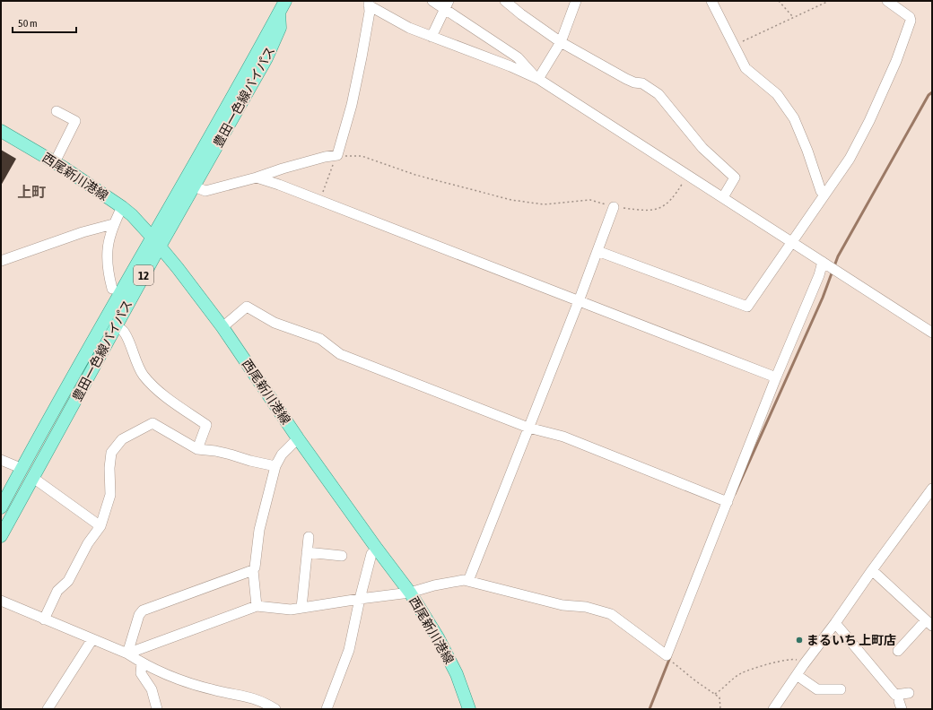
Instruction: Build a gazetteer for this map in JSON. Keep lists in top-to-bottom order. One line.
{"streets":{"main road":["豊田一色線バイパス","西尾新川港線","12"]},"crossings":[["豊田一色線バイパス","西尾新川港線"]],"districts":["上町"],"places":["まるいち 上町店"],"scale_bar":"50 m"}
